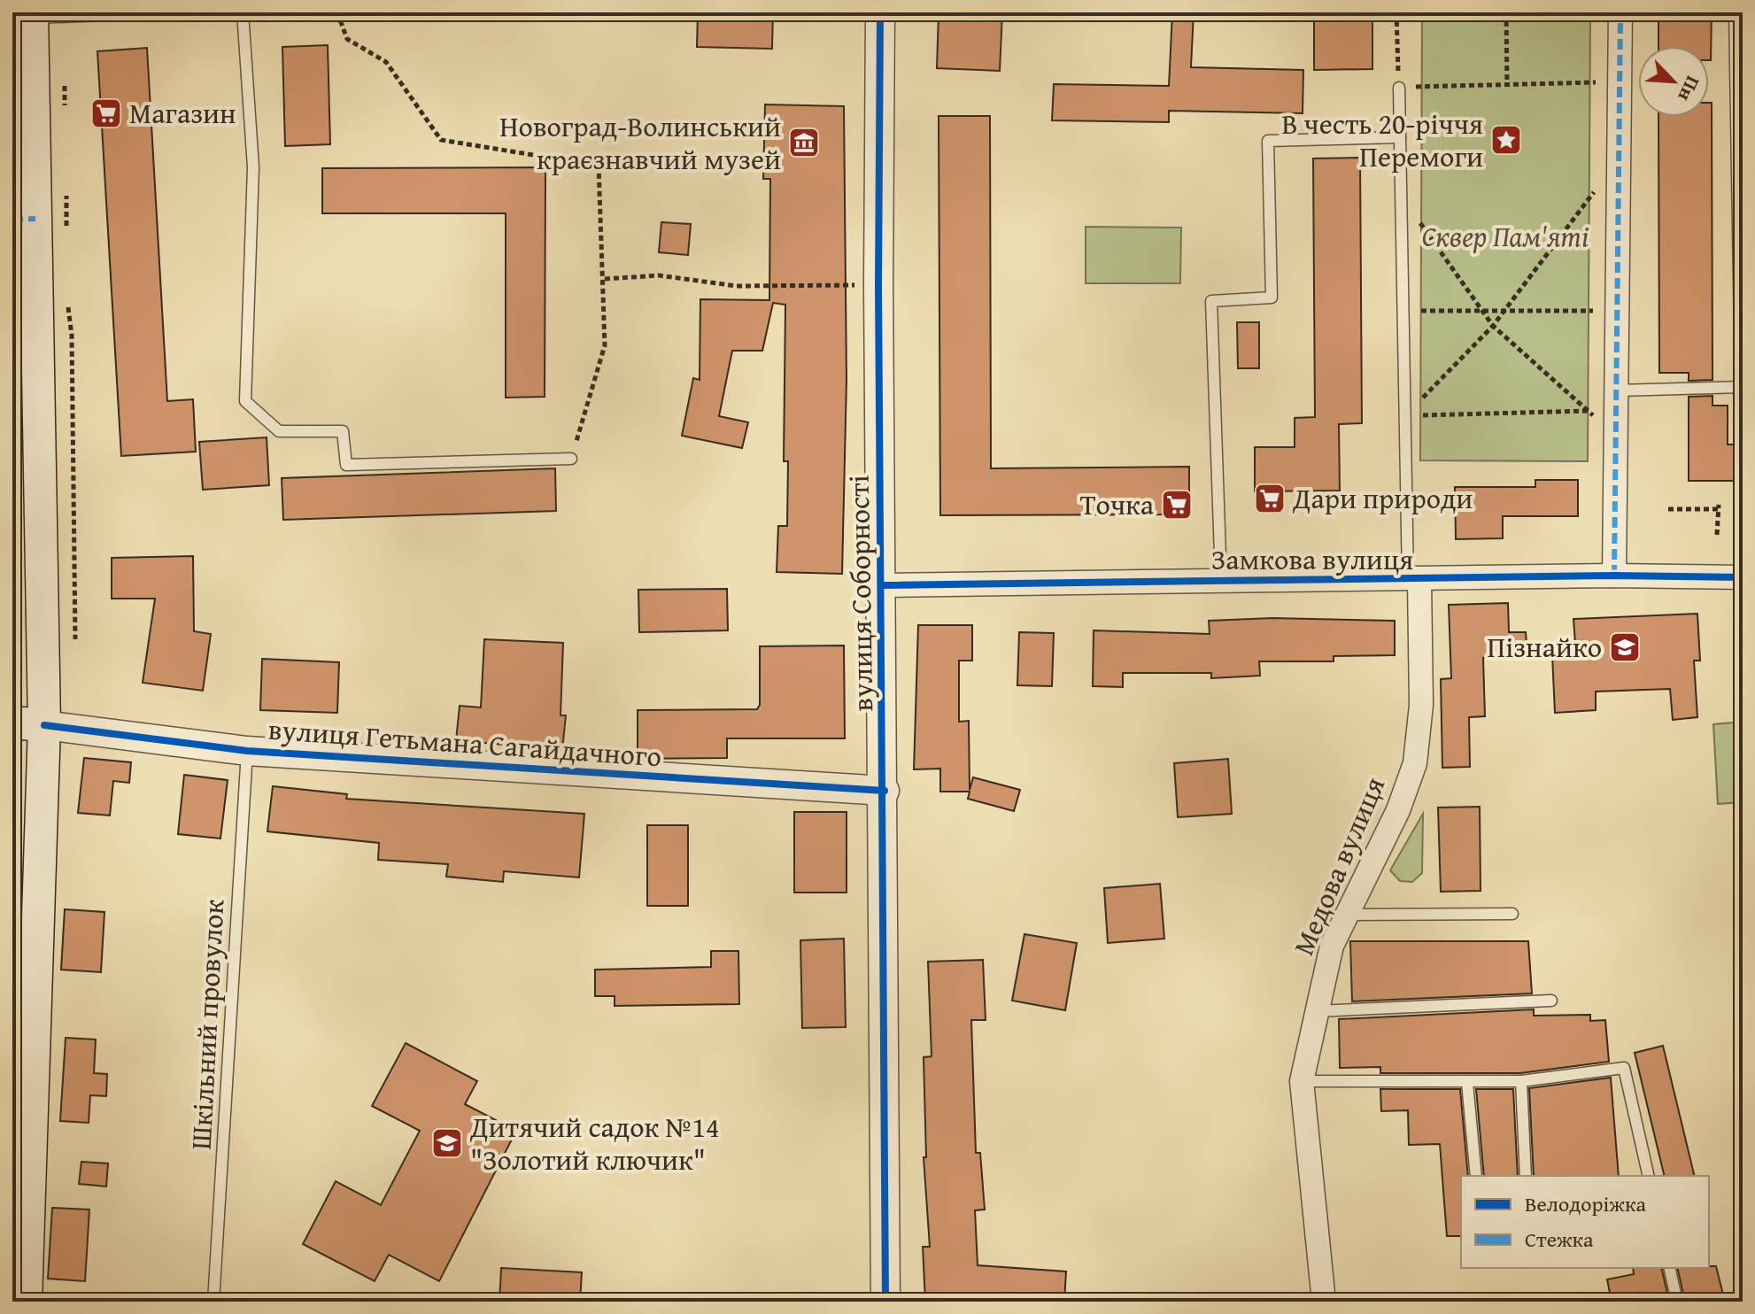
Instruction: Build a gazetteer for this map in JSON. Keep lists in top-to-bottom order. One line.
{"streets":{"main road":["вулиця Гетьмана Сагайдачного"],"street":["Замкова вулиця","вулиця Соборності","Медова вулиця"],"lane":["Шкільний провулок"]},"crossings":[["Замкова вулиця","вулиця Соборності"],["Замкова вулиця","Медова вулиця"],["вулиця Соборності","вулиця Гетьмана Сагайдачного"],["вулиця Гетьмана Сагайдачного","Шкільний провулок"]],"parks":["Сквер Пам'яті"],"places":{"supermarket":["Магазин","Дари природи","Точка"],"place":["В честь 20-річчя Перемоги"],"museum":["Новоград-Волинський краєзнавчий музей"],"school or university":["Пізнайко","Дитячий садок №14 \"Золотий ключик\""]},"legend":["Велодоріжка","Стежка"],"north":"bottom right"}
